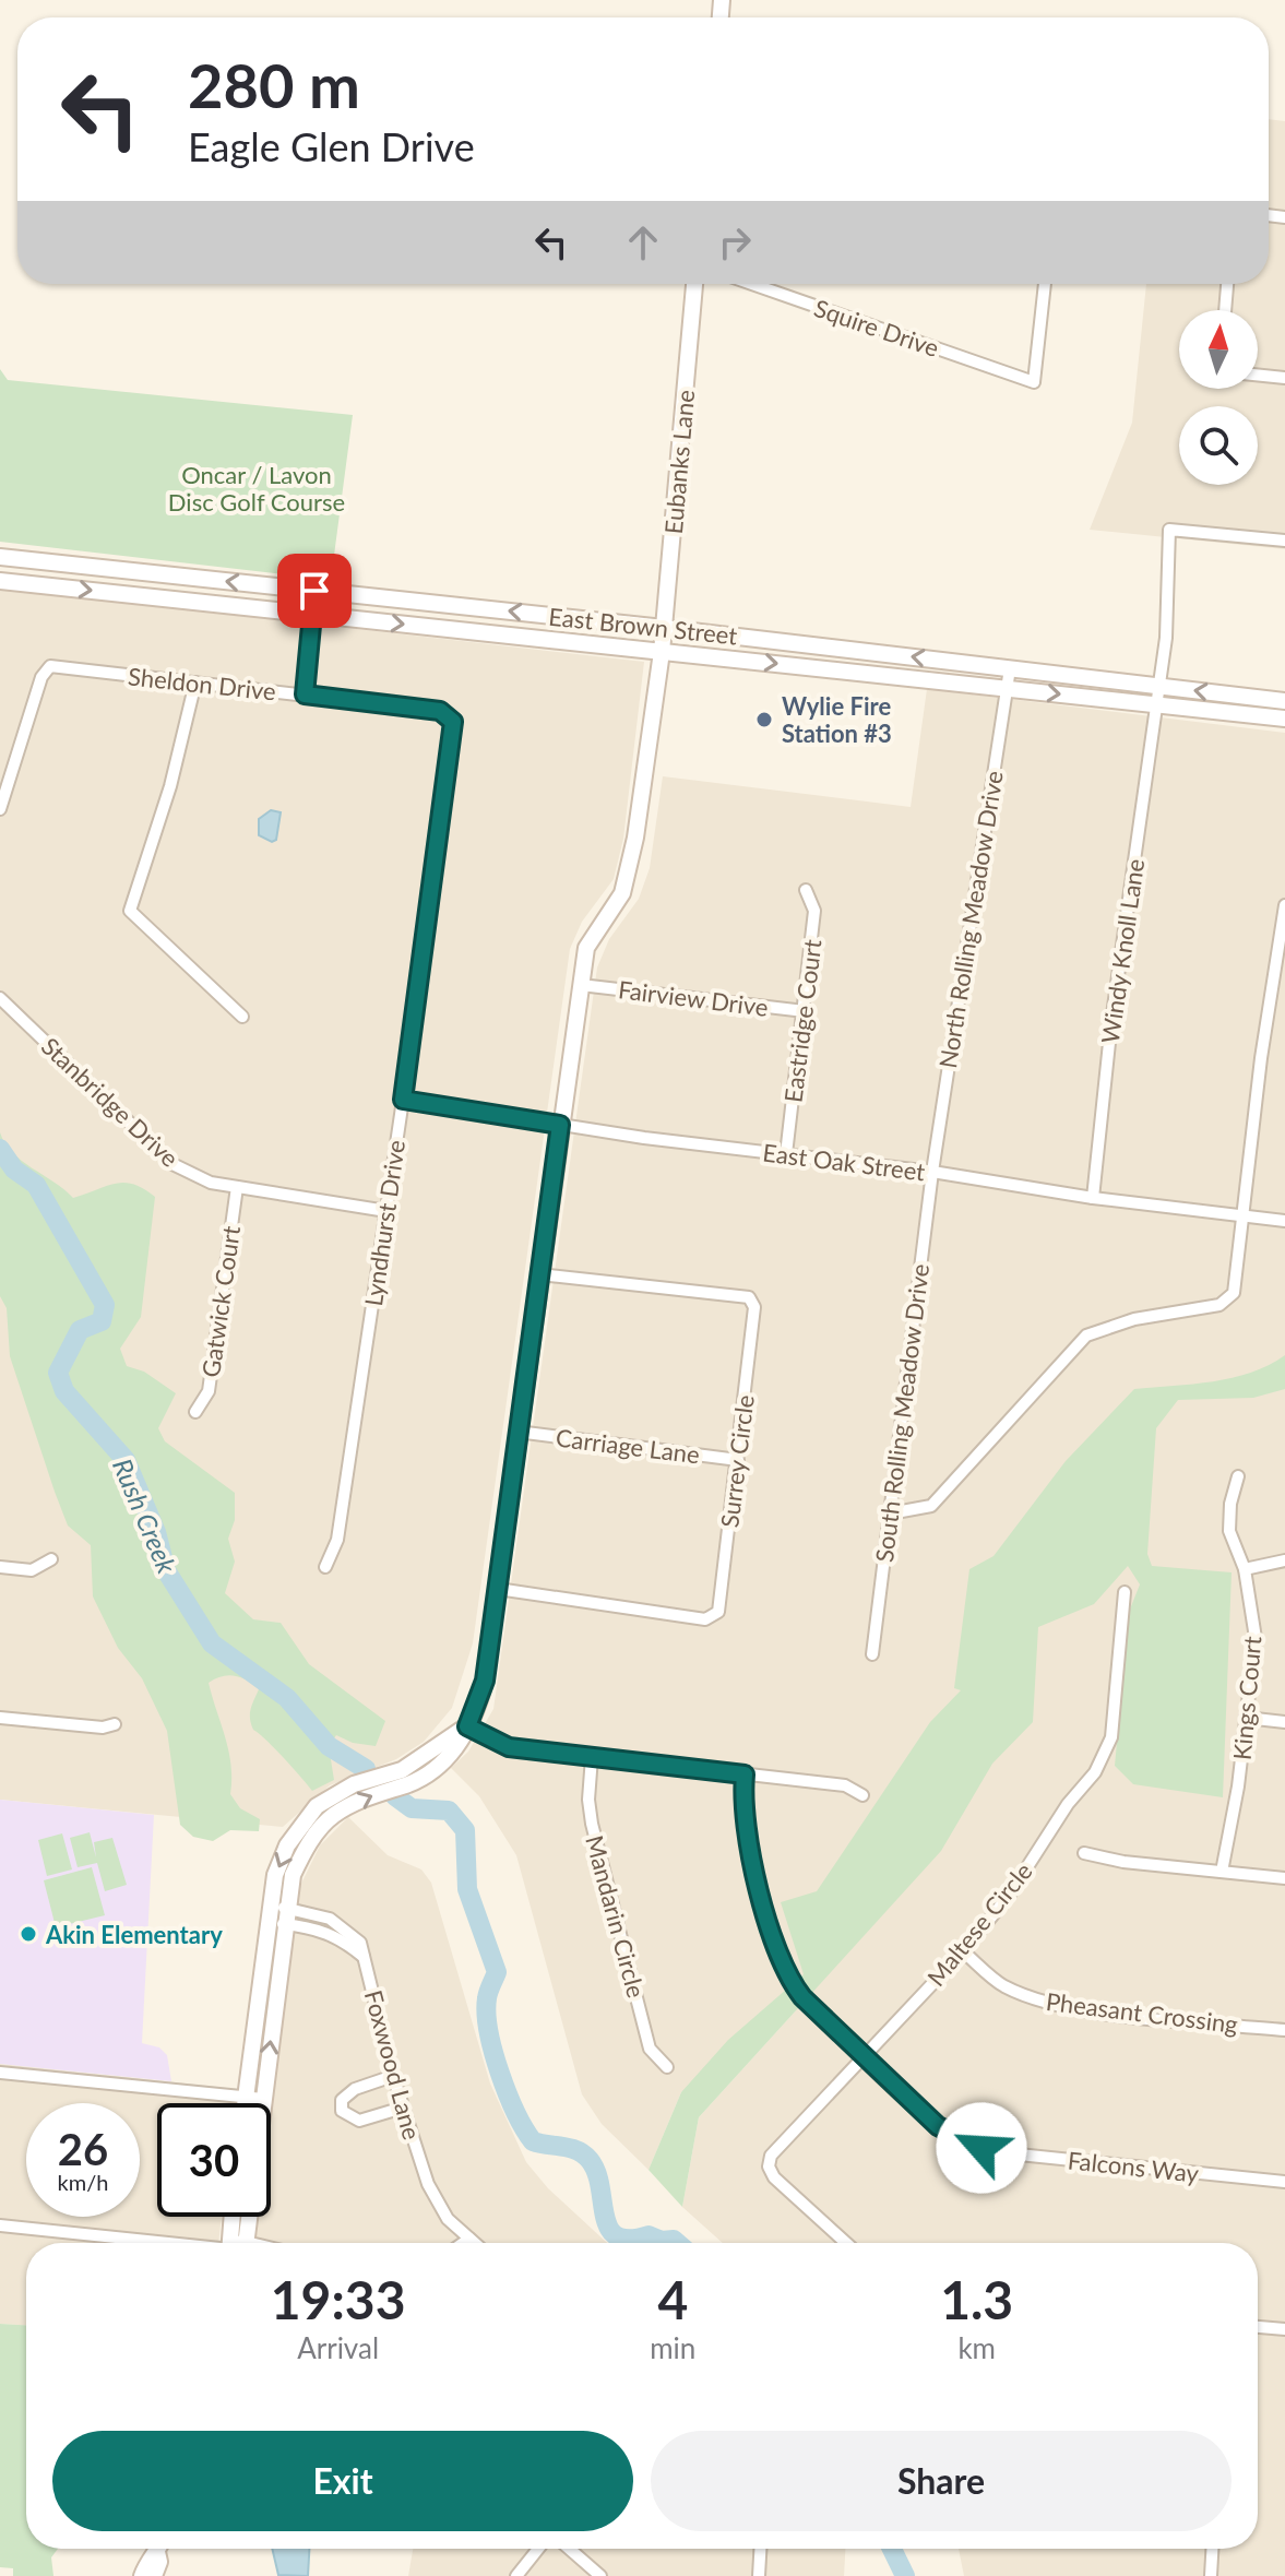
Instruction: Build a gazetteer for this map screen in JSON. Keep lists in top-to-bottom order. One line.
{"streets":{"main road":["Eubanks Lane","East Brown Street"],"street":["Squire Drive","Sheldon Drive","North Rolling Meadow Drive","Windy Knoll Lane","Fairview Drive","Eastridge Court","Stanbridge Drive","East Oak Street","Lyndhurst Drive","Gatwick Court","South Rolling Meadow Drive","Carriage Lane","Surrey Circle","Kings Court","Mandarin Circle","Maltese Circle","Pheasant Crossing","Foxwood Lane","Falcons Way"]},"crossings":[["Eubanks Lane","East Brown Street"],["Eubanks Lane","Fairview Drive"],["Eubanks Lane","East Oak Street"],["Eubanks Lane","Carriage Lane"],["Eubanks Lane","Surrey Circle"],["East Brown Street","North Rolling Meadow Drive"],["East Brown Street","Windy Knoll Lane"],["Sheldon Drive","Lyndhurst Drive"],["North Rolling Meadow Drive","East Oak Street"],["North Rolling Meadow Drive","South Rolling Meadow Drive"],["Windy Knoll Lane","East Oak Street"],["Fairview Drive","Eastridge Court"],["Eastridge Court","East Oak Street"],["Stanbridge Drive","Lyndhurst Drive"],["Stanbridge Drive","Gatwick Court"],["East Oak Street","Lyndhurst Drive"],["East Oak Street","South Rolling Meadow Drive"],["Carriage Lane","Surrey Circle"],["Maltese Circle","Pheasant Crossing"],["Maltese Circle","Falcons Way"]],"water":["Rush Creek"],"parks":["Oncar / Lavon Disc Golf Course"],"places":["Wylie Fire Station #3","Akin Elementary"],"north":"top","page":{"turn":["280 m","Eagle Glen Drive"],"speed":"26 km/h","limit":"30","eta":["19:33","Arrival","4","min","1.3","km"],"buttons":["Exit","Share"]}}
